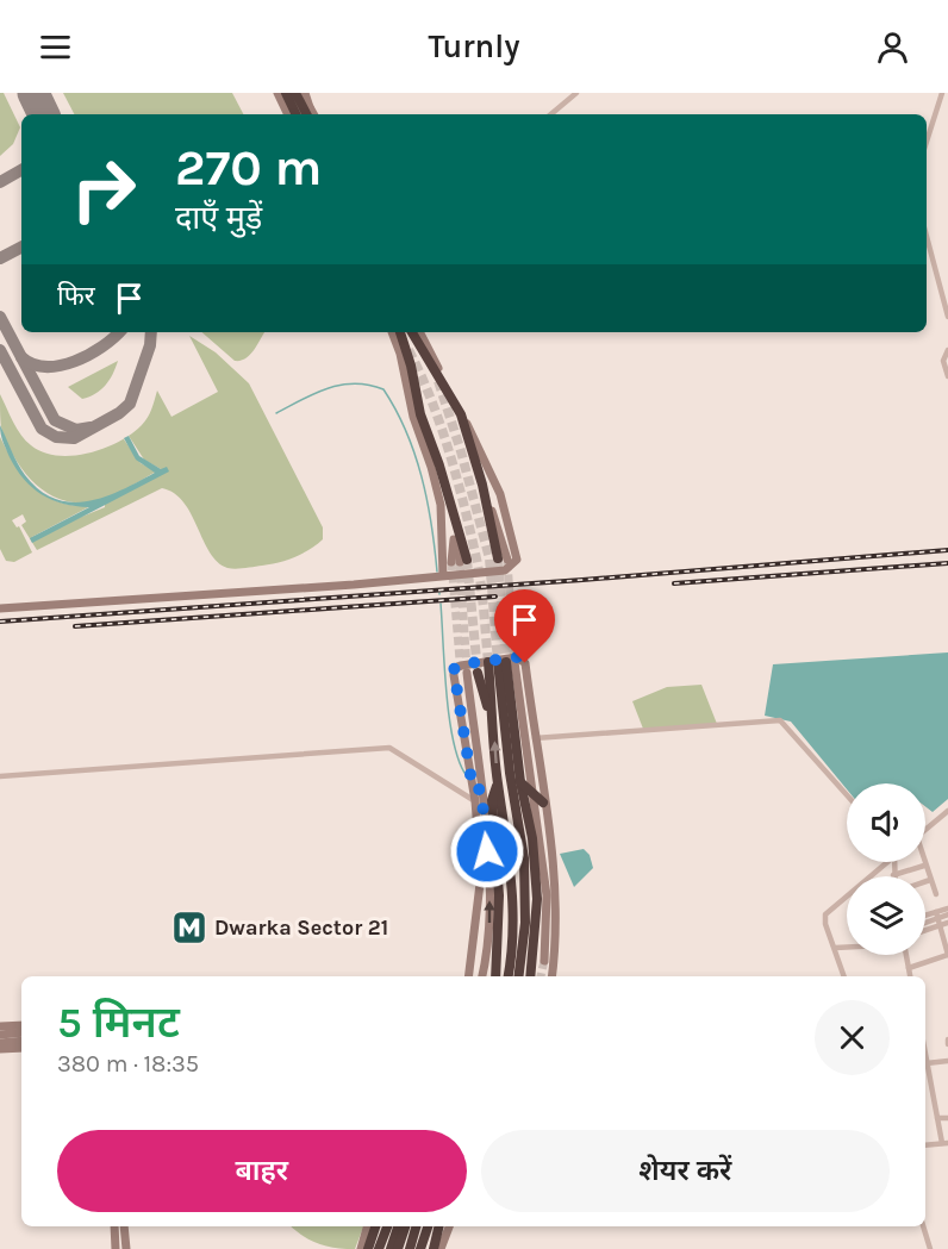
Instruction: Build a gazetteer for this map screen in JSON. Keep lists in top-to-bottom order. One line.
{"places":{"metro station":["Dwarka Sector 21"]},"page":{"header":"Turnly","turn":["270 m","दाएँ मुड़ें"],"then":"फिर","heading":["5 मिनट","380 m · 18:35"],"buttons":["बाहर","शेयर करें"]}}
